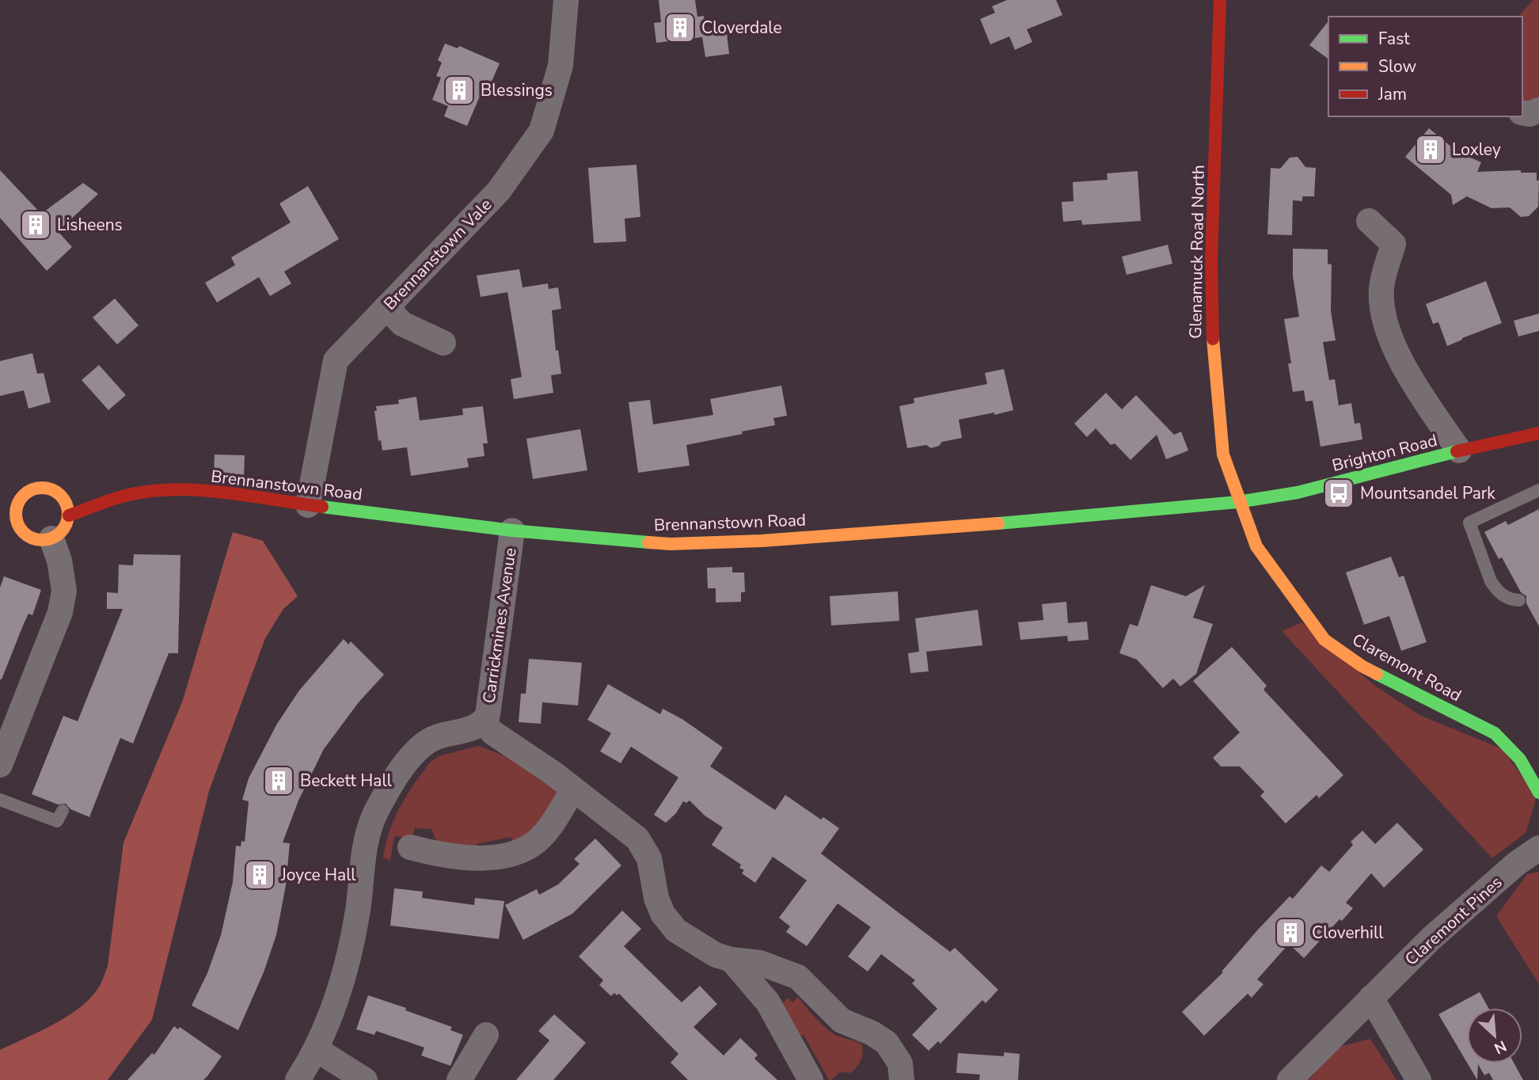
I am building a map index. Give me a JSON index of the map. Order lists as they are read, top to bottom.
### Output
{
  "streets": {
    "street": [
      "Glenamuck Road North",
      "Brennanstown Vale",
      "Brighton Road",
      "Brennanstown Road",
      "Carrickmines Avenue",
      "Claremont Road",
      "Claremont Pines"
    ]
  },
  "crossings": [
    ["Glenamuck Road North", "Brighton Road"],
    ["Glenamuck Road North", "Brennanstown Road"],
    ["Glenamuck Road North", "Claremont Road"],
    ["Brennanstown Vale", "Brennanstown Road"],
    ["Brighton Road", "Brennanstown Road"],
    ["Brighton Road", "Claremont Road"],
    ["Brennanstown Road", "Carrickmines Avenue"],
    ["Brennanstown Road", "Claremont Road"]
  ],
  "places": {
    "building": [
      "Cloverdale",
      "Blessings",
      "Loxley",
      "Lisheens",
      "Beckett Hall",
      "Joyce Hall",
      "Cloverhill"
    ],
    "bus stop": ["Mountsandel Park"]
  },
  "legend": ["Fast", "Slow", "Jam"],
  "north": "bottom right"
}
